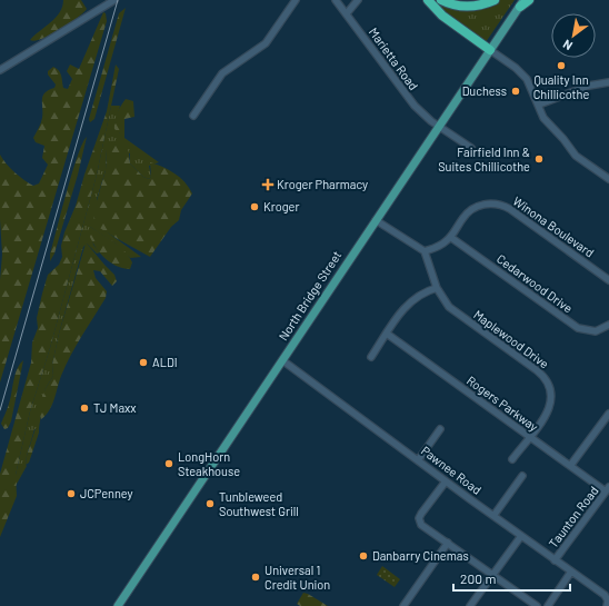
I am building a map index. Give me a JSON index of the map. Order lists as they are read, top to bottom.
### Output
{
  "streets": {
    "main road": ["North Bridge Street"],
    "street": [
      "Marietta Road",
      "Winona Boulevard",
      "Cedarwood Drive",
      "Maplewood Drive",
      "Rogers Parkway",
      "Pawnee Road",
      "Taunton Road"
    ]
  },
  "crossings": [
    ["Marietta Road", "North Bridge Street"],
    ["Winona Boulevard", "Cedarwood Drive"],
    ["North Bridge Street", "Pawnee Road"],
    ["Maplewood Drive", "Rogers Parkway"],
    ["Rogers Parkway", "Taunton Road"],
    ["Pawnee Road", "Taunton Road"]
  ],
  "places": {
    "other": [
      "Quality Inn Chillicothe",
      "Duchess",
      "Fairfield Inn & Suites Chillicothe",
      "Kroger",
      "ALDI",
      "TJ Maxx",
      "LongHorn Steakhouse",
      "JCPenney",
      "Tunbleweed Southwest Grill",
      "Danbarry Cinemas",
      "Universal 1 Credit Union"
    ],
    "health": ["Kroger Pharmacy"]
  },
  "scale_bar": "200 m",
  "north": "bottom left"
}
